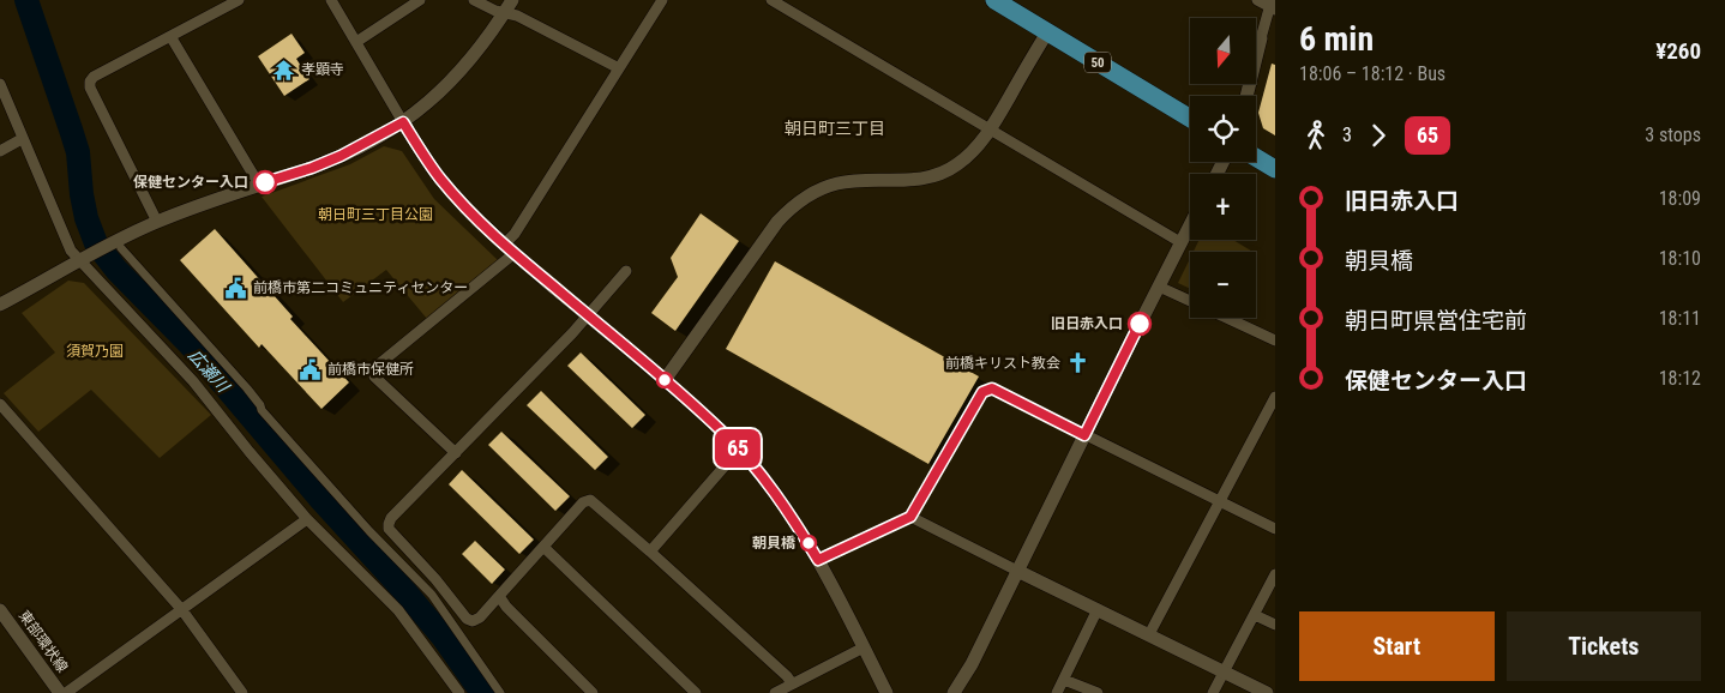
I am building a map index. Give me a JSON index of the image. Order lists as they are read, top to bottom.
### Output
{
  "streets": {
    "highway": ["50"],
    "street": ["東部環状線"]
  },
  "districts": ["朝日町三丁目"],
  "water": ["広瀬川"],
  "parks": ["朝日町三丁目公園", "須賀乃園"],
  "places": {
    "temple": ["孝顕寺"],
    "other": ["保健センター入口", "旧日赤入口", "朝貝橋"],
    "public building": ["前橋市第二コミュニティセンター", "前橋市保健所"],
    "church": ["前橋キリスト教会"]
  },
  "lines": ["bus line 65"],
  "north": "bottom",
  "page": {
    "on_map": "65",
    "heading": ["6 min", "18:06 – 18:12 · Bus", "¥260"],
    "map_buttons": ["+", "−"],
    "legs": ["3", "65", "3 stops"],
    "list": [
      {
        "name": "旧日赤入口",
        "value": "18:09"
      },
      {
        "name": "朝貝橋",
        "value": "18:10"
      },
      {
        "name": "朝日町県営住宅前",
        "value": "18:11"
      },
      {
        "name": "保健センター入口",
        "value": "18:12"
      }
    ],
    "buttons": ["Start", "Tickets"]
  }
}
